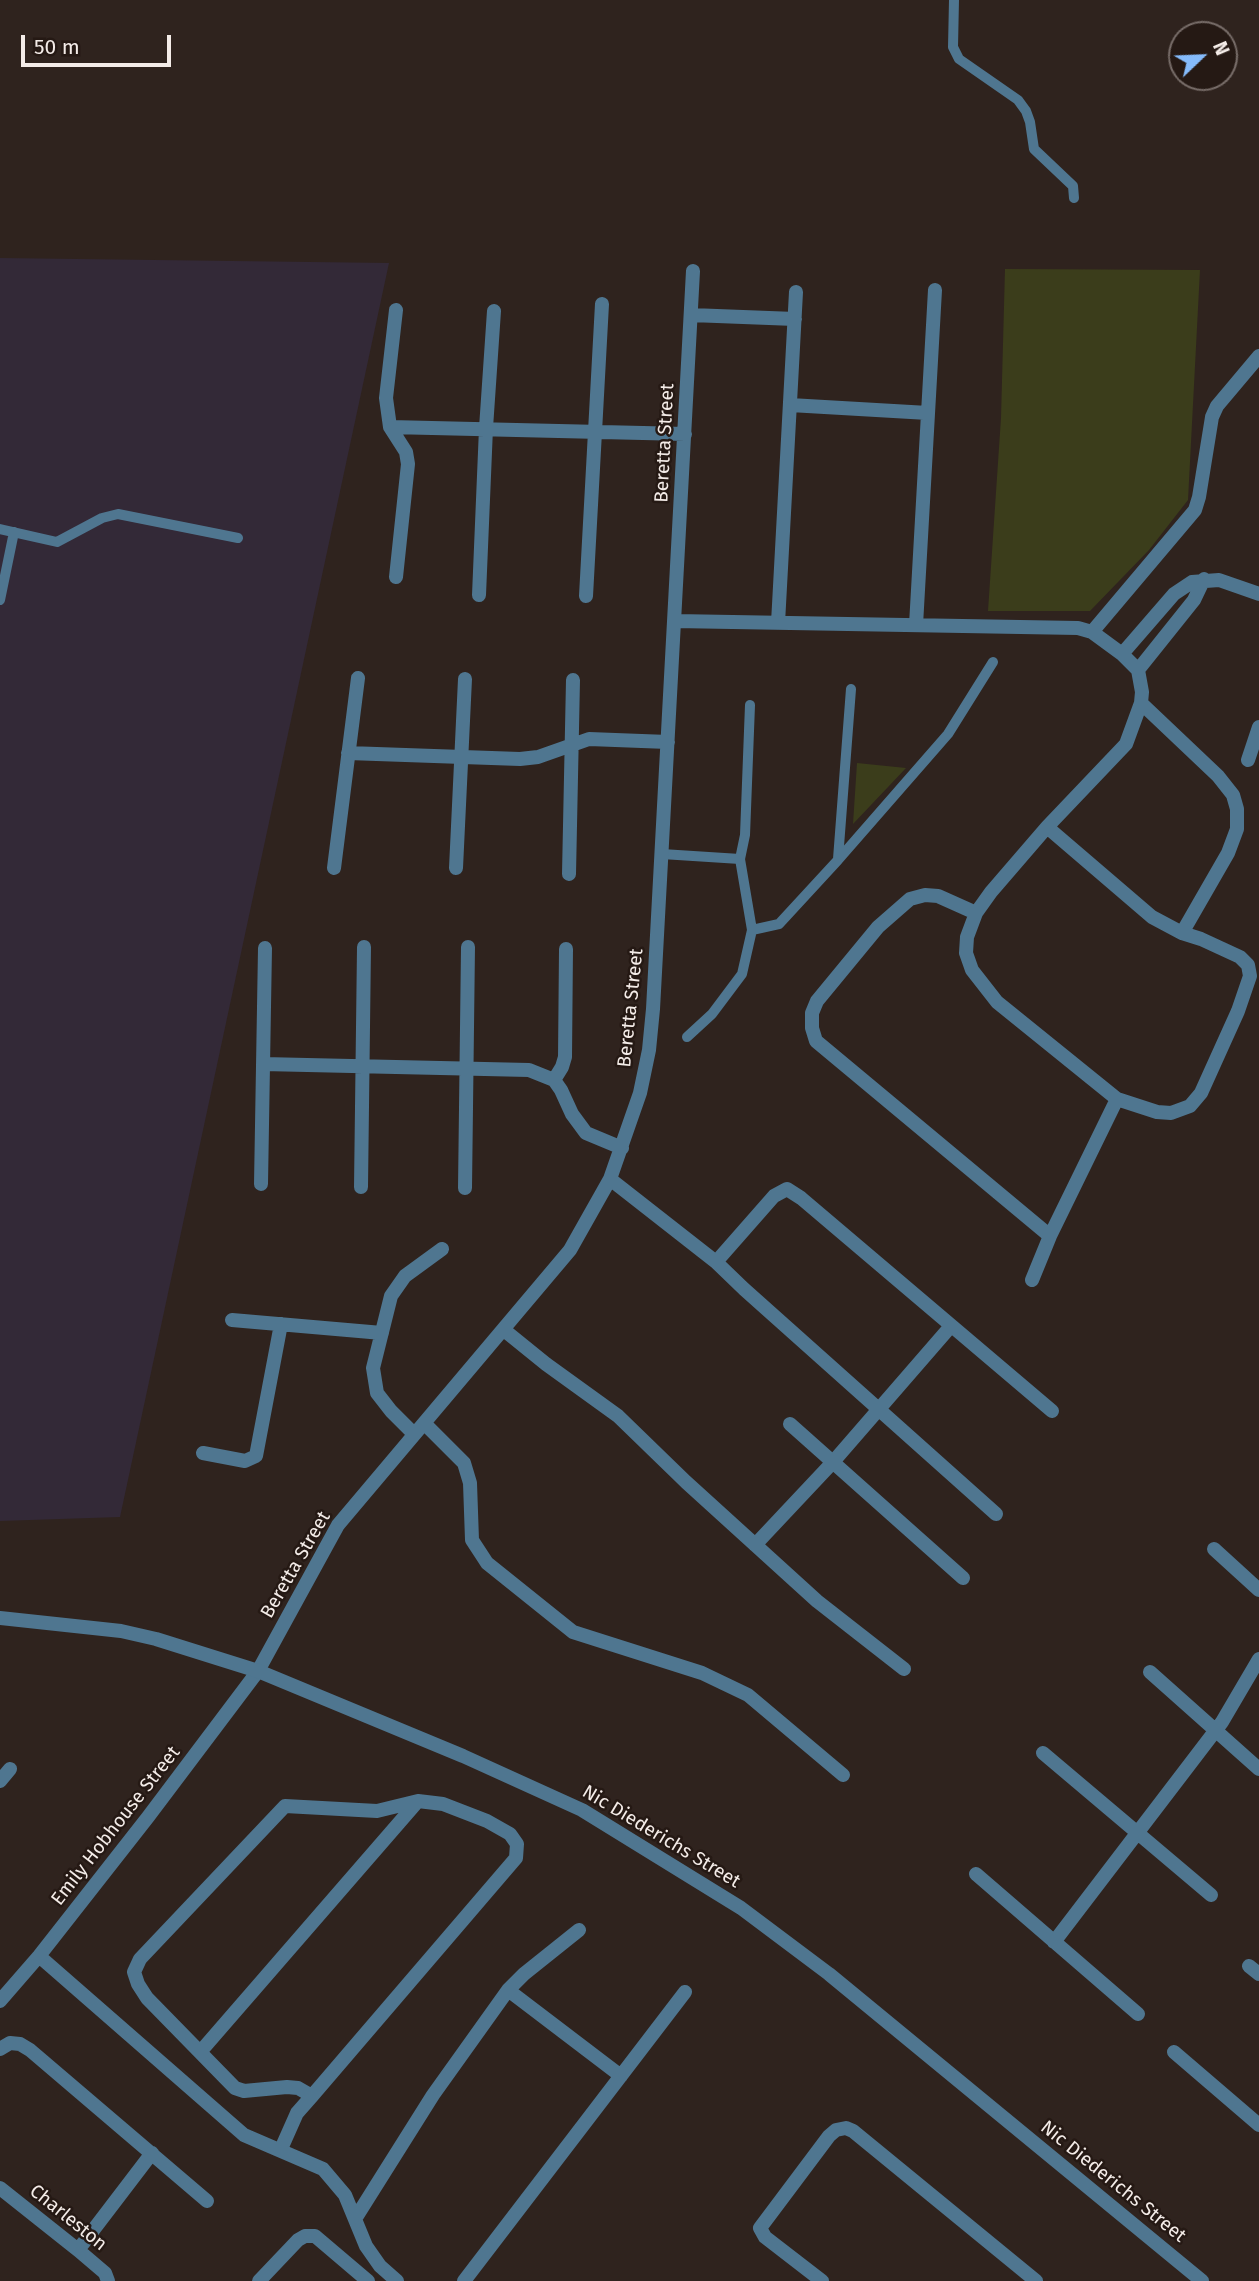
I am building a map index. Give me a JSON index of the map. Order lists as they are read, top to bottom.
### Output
{
  "streets": {
    "street": [
      "Beretta Street",
      "Emily Hobhouse Street",
      "Nic Diederichs Street",
      "Charleston"
    ]
  },
  "crossings": [
    ["Beretta Street", "Emily Hobhouse Street"],
    ["Beretta Street", "Nic Diederichs Street"],
    ["Emily Hobhouse Street", "Nic Diederichs Street"]
  ],
  "scale_bar": "50 m",
  "north": "top right"
}
